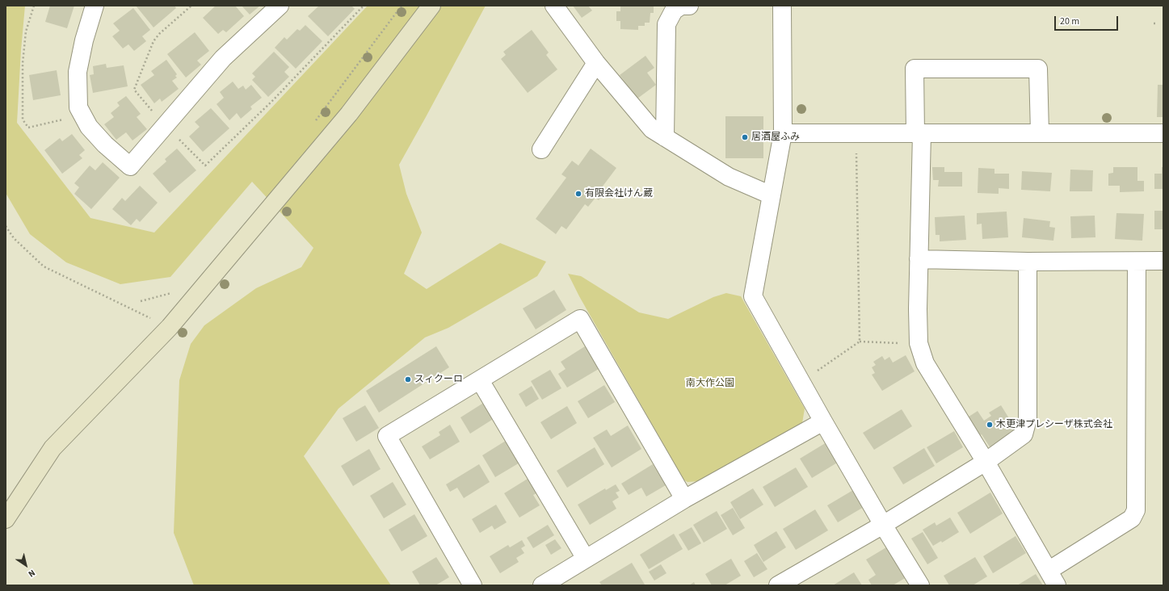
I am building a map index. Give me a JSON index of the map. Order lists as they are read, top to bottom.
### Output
{
  "parks": ["南大作公園"],
  "places": [
    "居酒屋ふみ",
    "有限会社けん蔵",
    "スィクーロ",
    "木更津プレシーザ株式会社"
  ],
  "scale_bar": "20 m",
  "north": "bottom right"
}
